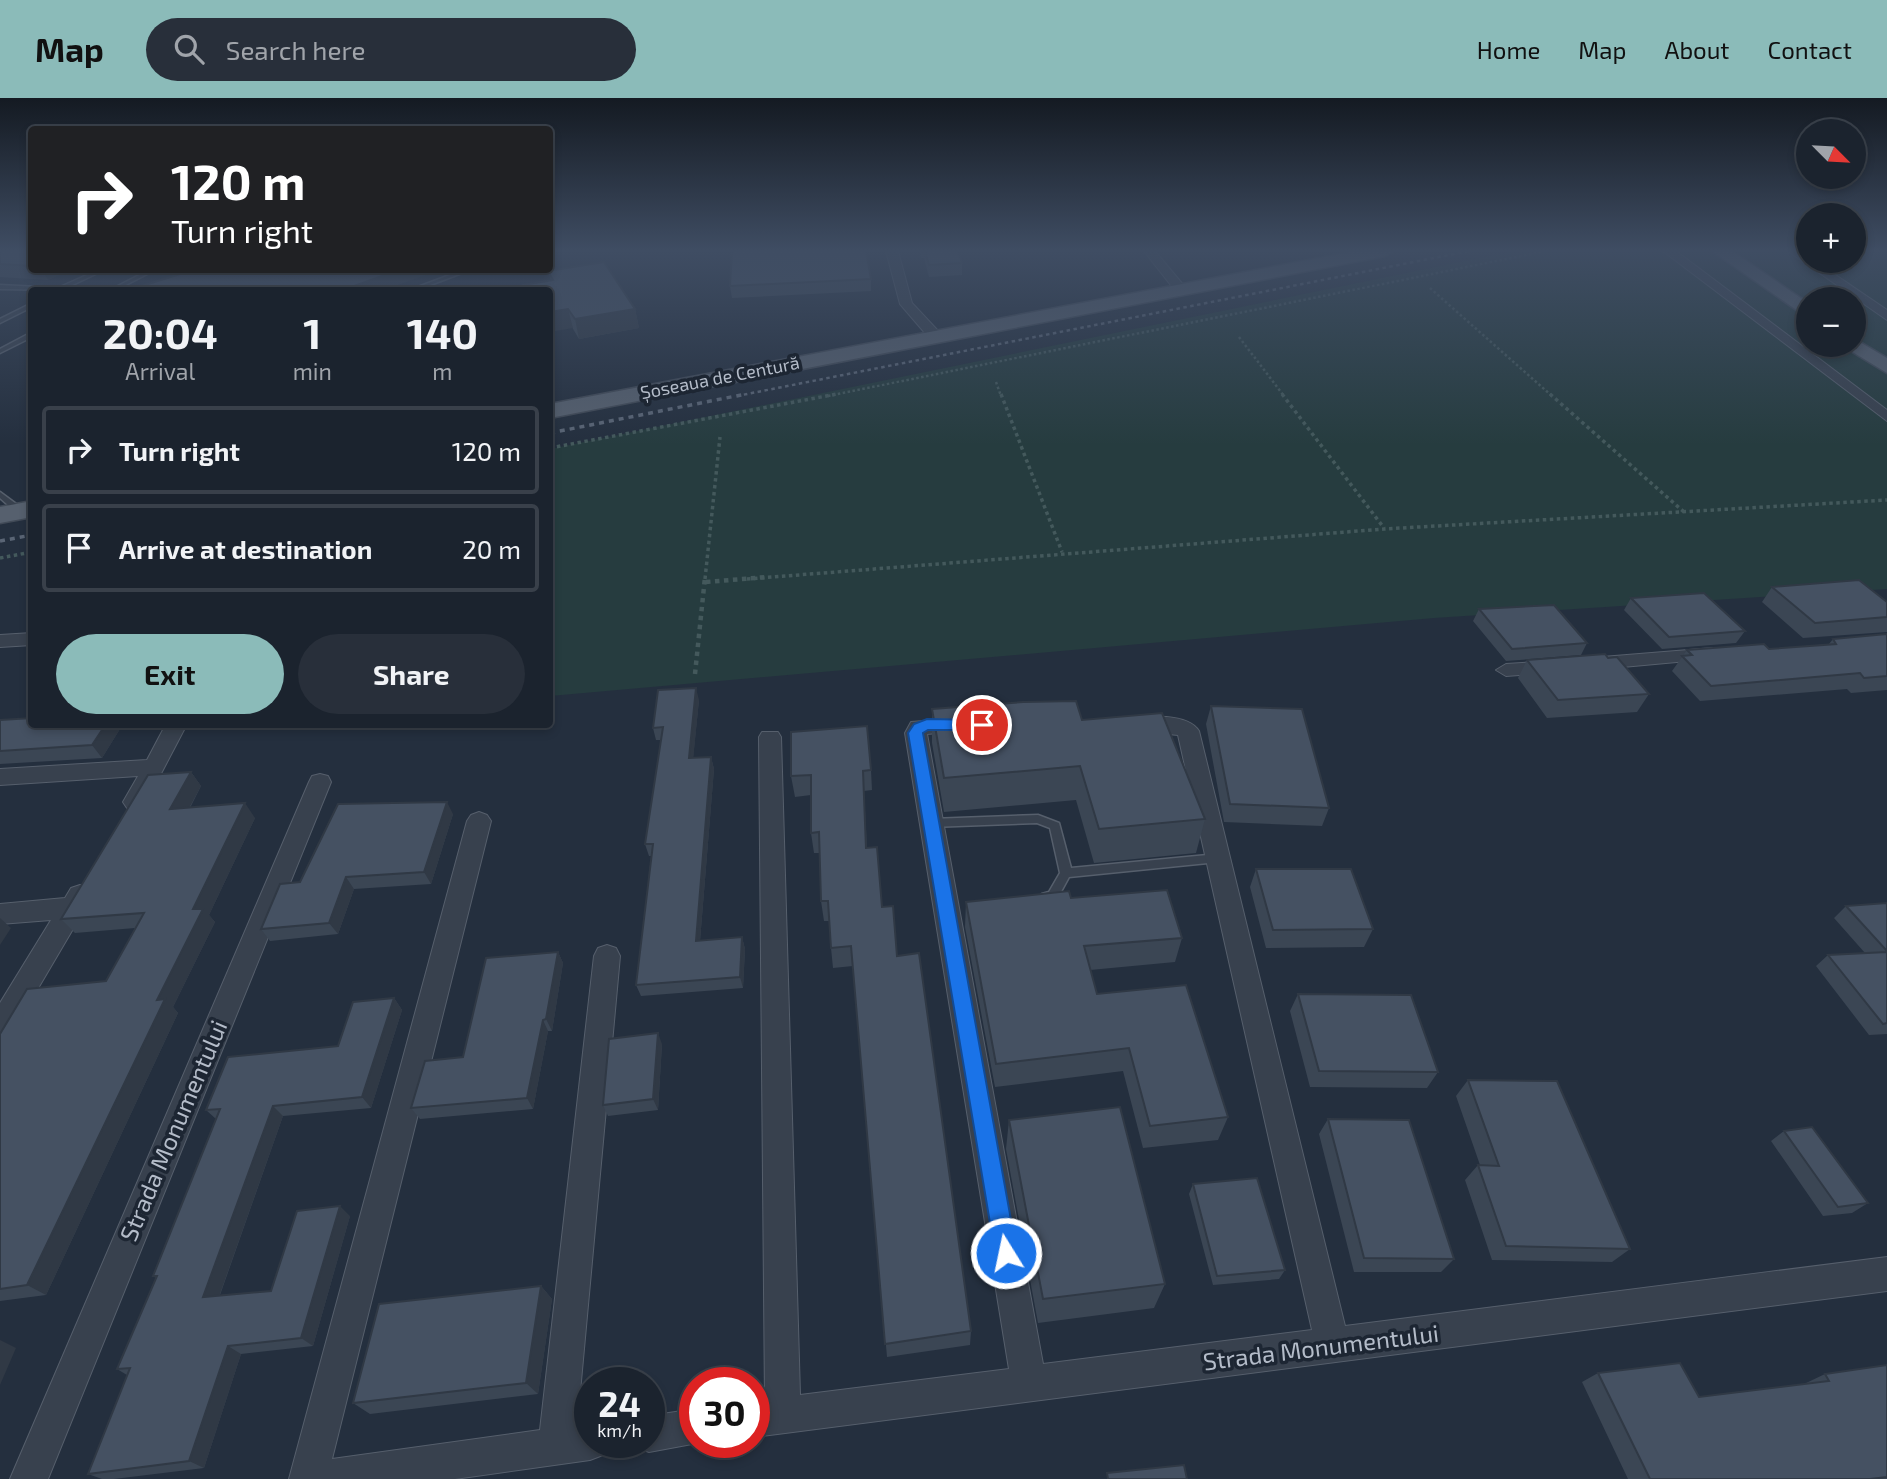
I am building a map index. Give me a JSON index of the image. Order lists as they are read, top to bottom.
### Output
{
  "streets": {
    "main road": ["Șoseaua de Centură"],
    "street": ["Strada Monumentului"]
  },
  "north": "bottom right",
  "page": {
    "header": "Map",
    "search": "Search here",
    "nav": [
      "Home",
      "Map",
      "About",
      "Contact"
    ],
    "map_buttons": ["+", "−"],
    "turn": ["120 m", "Turn right"],
    "eta": [
      "20:04",
      "Arrival",
      "1",
      "min",
      "140",
      "m"
    ],
    "list": [
      {
        "name": "Turn right",
        "value": "120 m"
      },
      {
        "name": "Arrive at destination",
        "value": "20 m"
      }
    ],
    "buttons": ["Exit", "Share"],
    "speed": "24 km/h",
    "limit": "30"
  }
}
